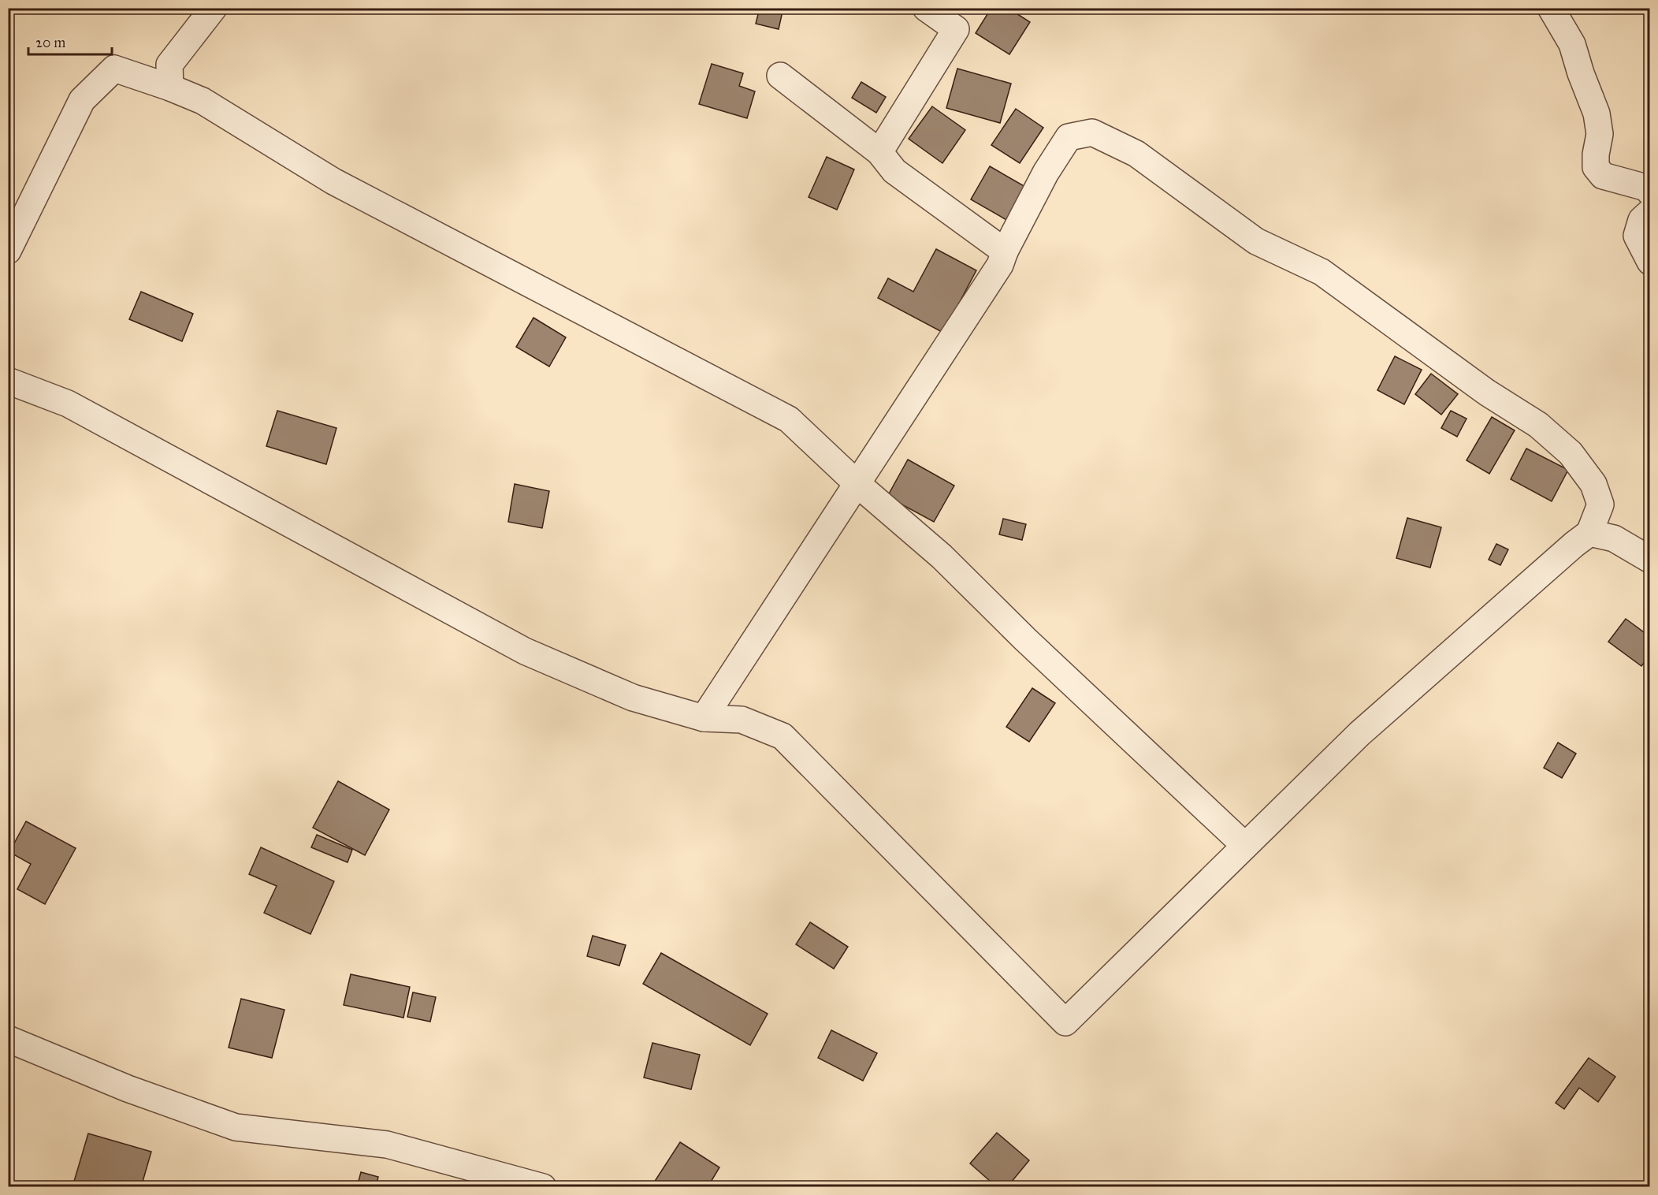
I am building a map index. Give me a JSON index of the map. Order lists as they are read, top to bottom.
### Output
{
  "scale_bar": "20 m"
}
